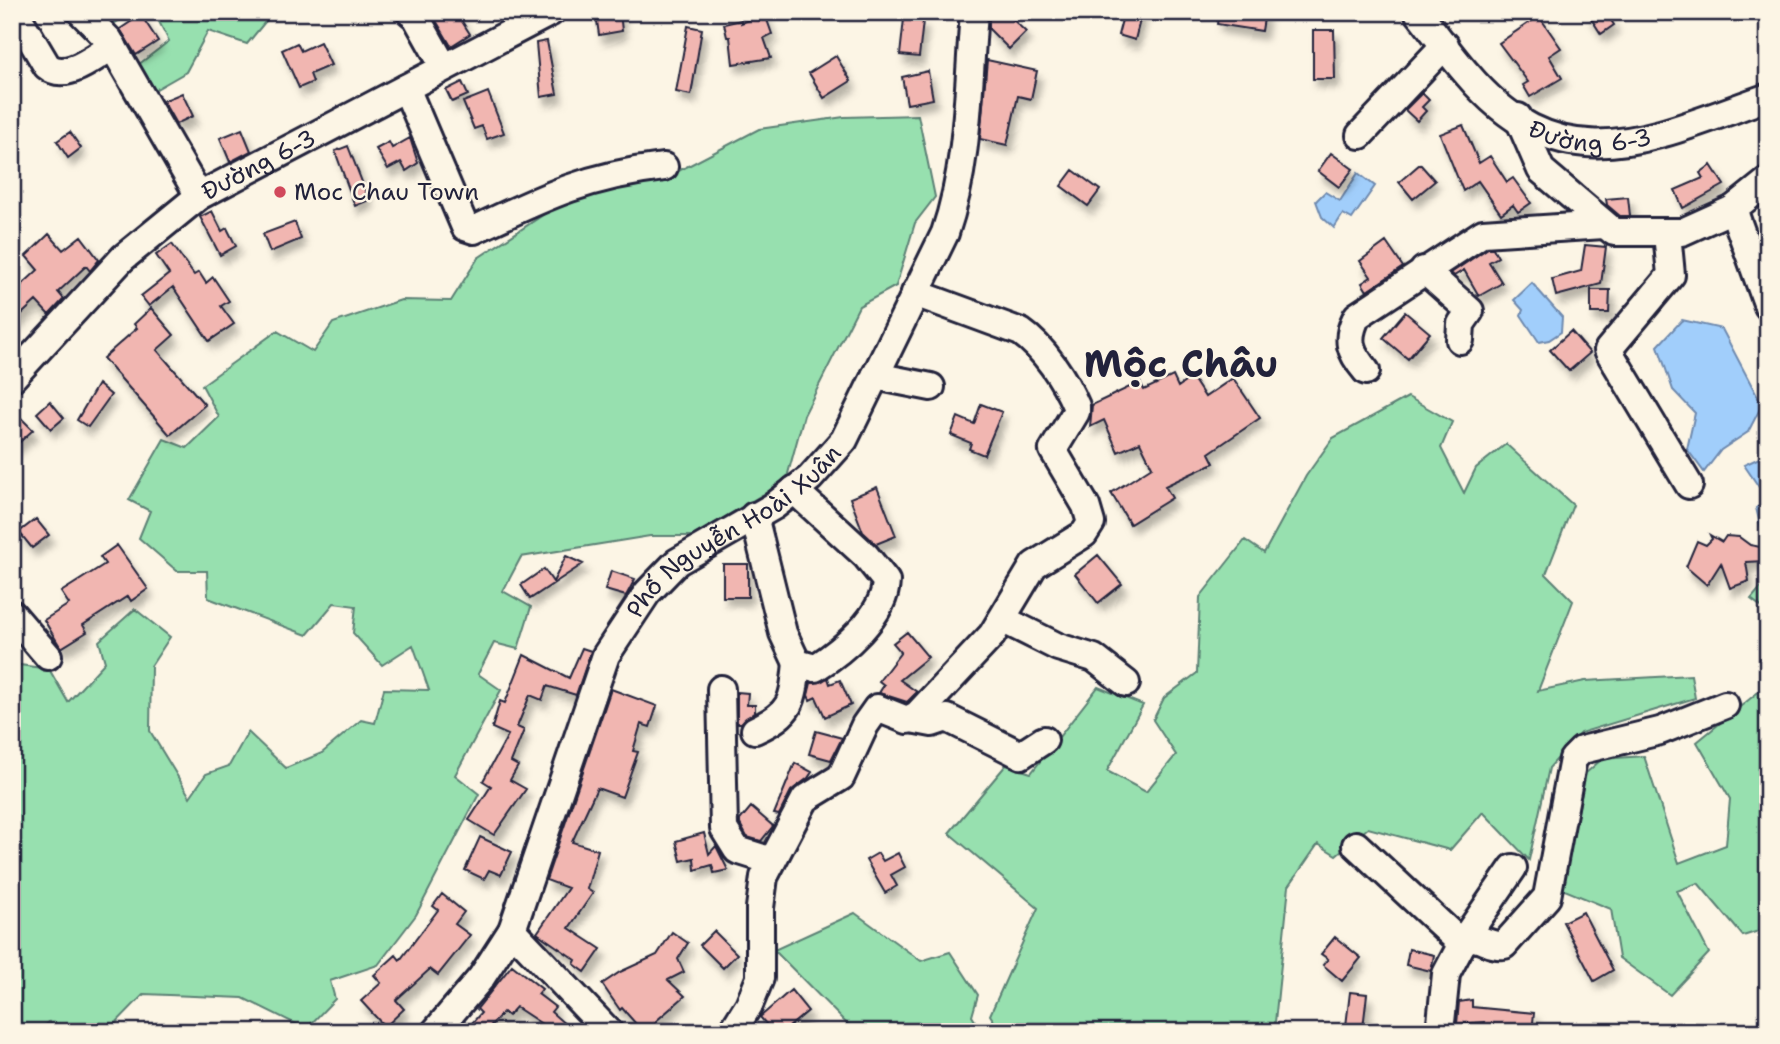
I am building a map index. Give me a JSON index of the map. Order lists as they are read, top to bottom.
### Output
{
  "streets": {
    "street": ["Đường 6-3", "Phố Nguyễn Hoài Xuân"]
  },
  "districts": ["Mộc Châu"],
  "places": ["Moc Chau Town"]
}
